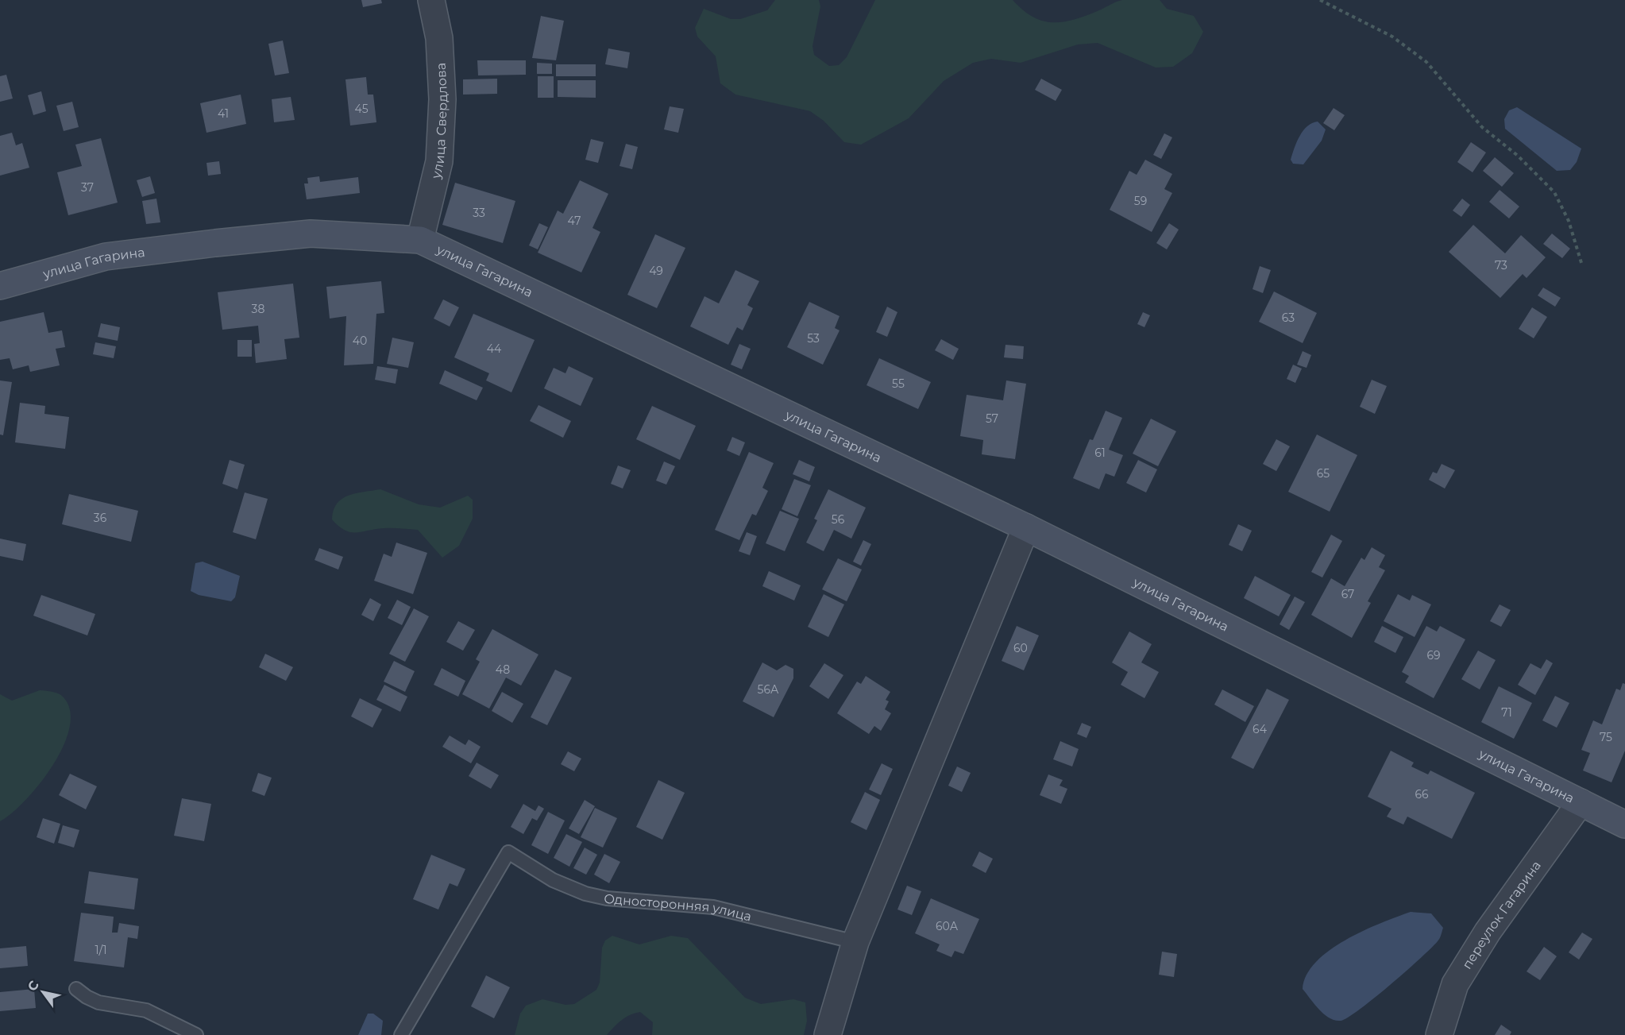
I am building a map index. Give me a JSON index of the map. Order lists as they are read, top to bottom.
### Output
{
  "streets": {
    "main road": ["улица Гагарина"],
    "street": ["улица Свердлова", "переулок Гагарина"],
    "lane": ["Односторонняя улица"]
  },
  "crossings": [
    ["улица Свердлова", "улица Гагарина"],
    ["улица Гагарина", "переулок Гагарина"]
  ],
  "house_numbers": [
    "45",
    "41",
    "37",
    "59",
    "33",
    "47",
    "73",
    "49",
    "38",
    "63",
    "53",
    "40",
    "44",
    "55",
    "57",
    "61",
    "65",
    "36",
    "56",
    "67",
    "60",
    "69",
    "48",
    "56А",
    "71",
    "64",
    "75",
    "66",
    "60А",
    "1/1"
  ],
  "north": "top left"
}
